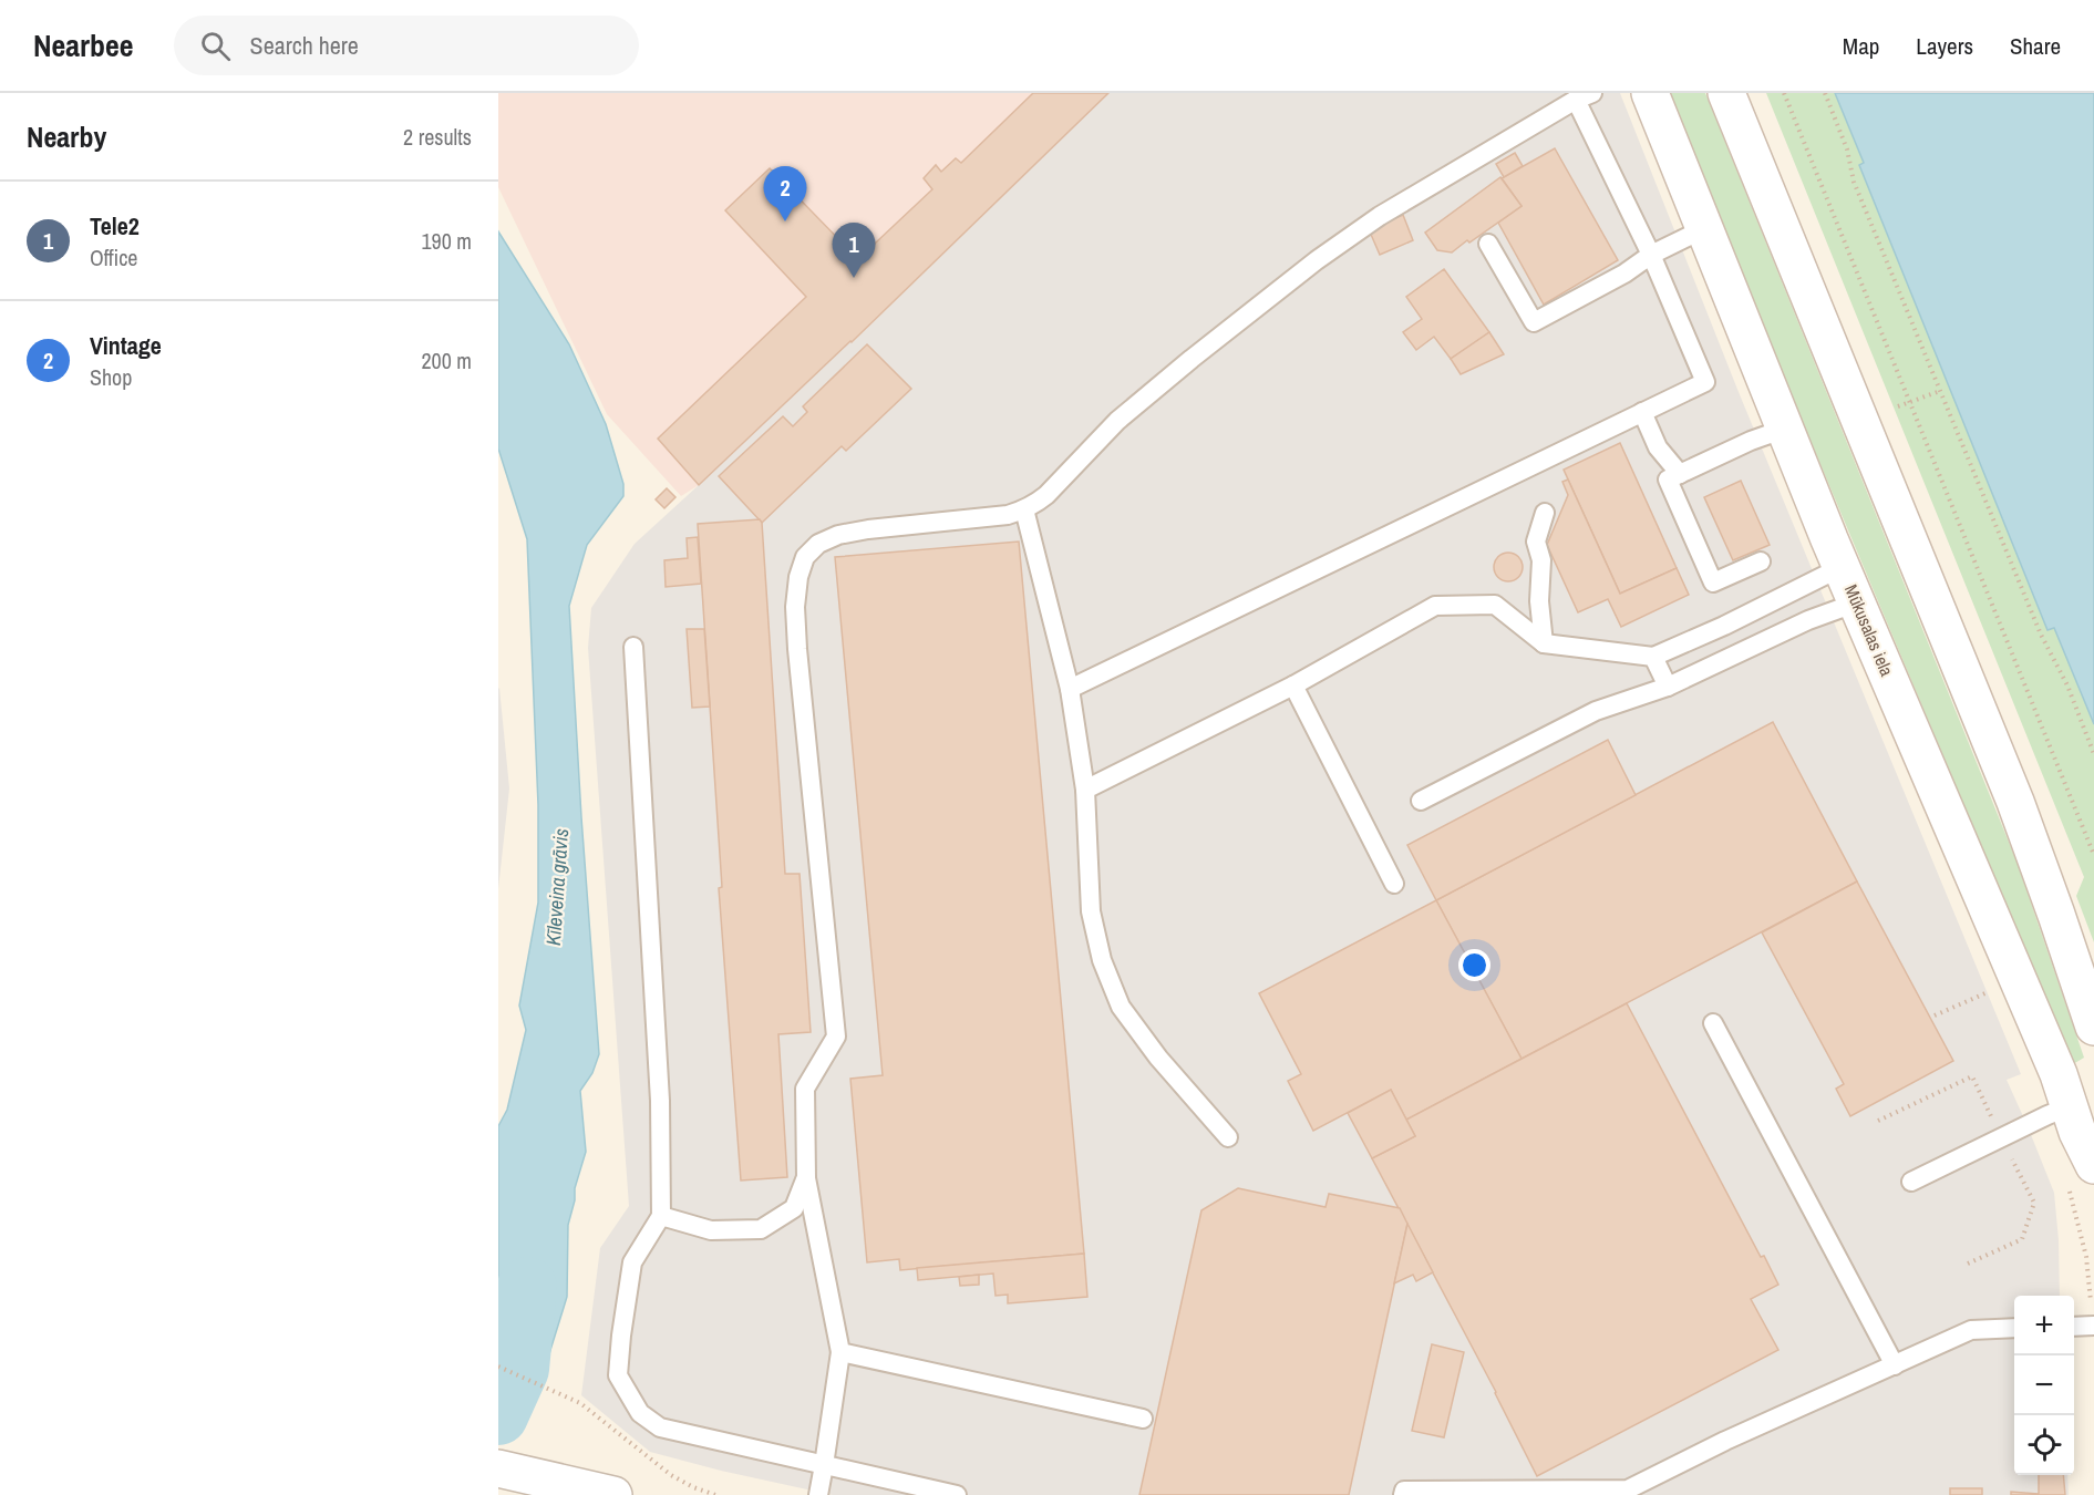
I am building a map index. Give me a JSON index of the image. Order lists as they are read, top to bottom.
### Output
{
  "streets": {
    "main road": ["Mūkusalas iela"]
  },
  "water": ["Kīleveina grāvis"],
  "page": {
    "header": "Nearbee",
    "search": "Search here",
    "nav": ["Map", "Layers", "Share"],
    "heading": ["Nearby", "2 results"],
    "pins": ["2", "1"],
    "list": [
      {
        "mark": "1",
        "name": "Tele2",
        "note": "Office",
        "value": "190 m"
      },
      {
        "mark": "2",
        "name": "Vintage",
        "note": "Shop",
        "value": "200 m"
      }
    ],
    "map_buttons": ["+", "−"]
  }
}
